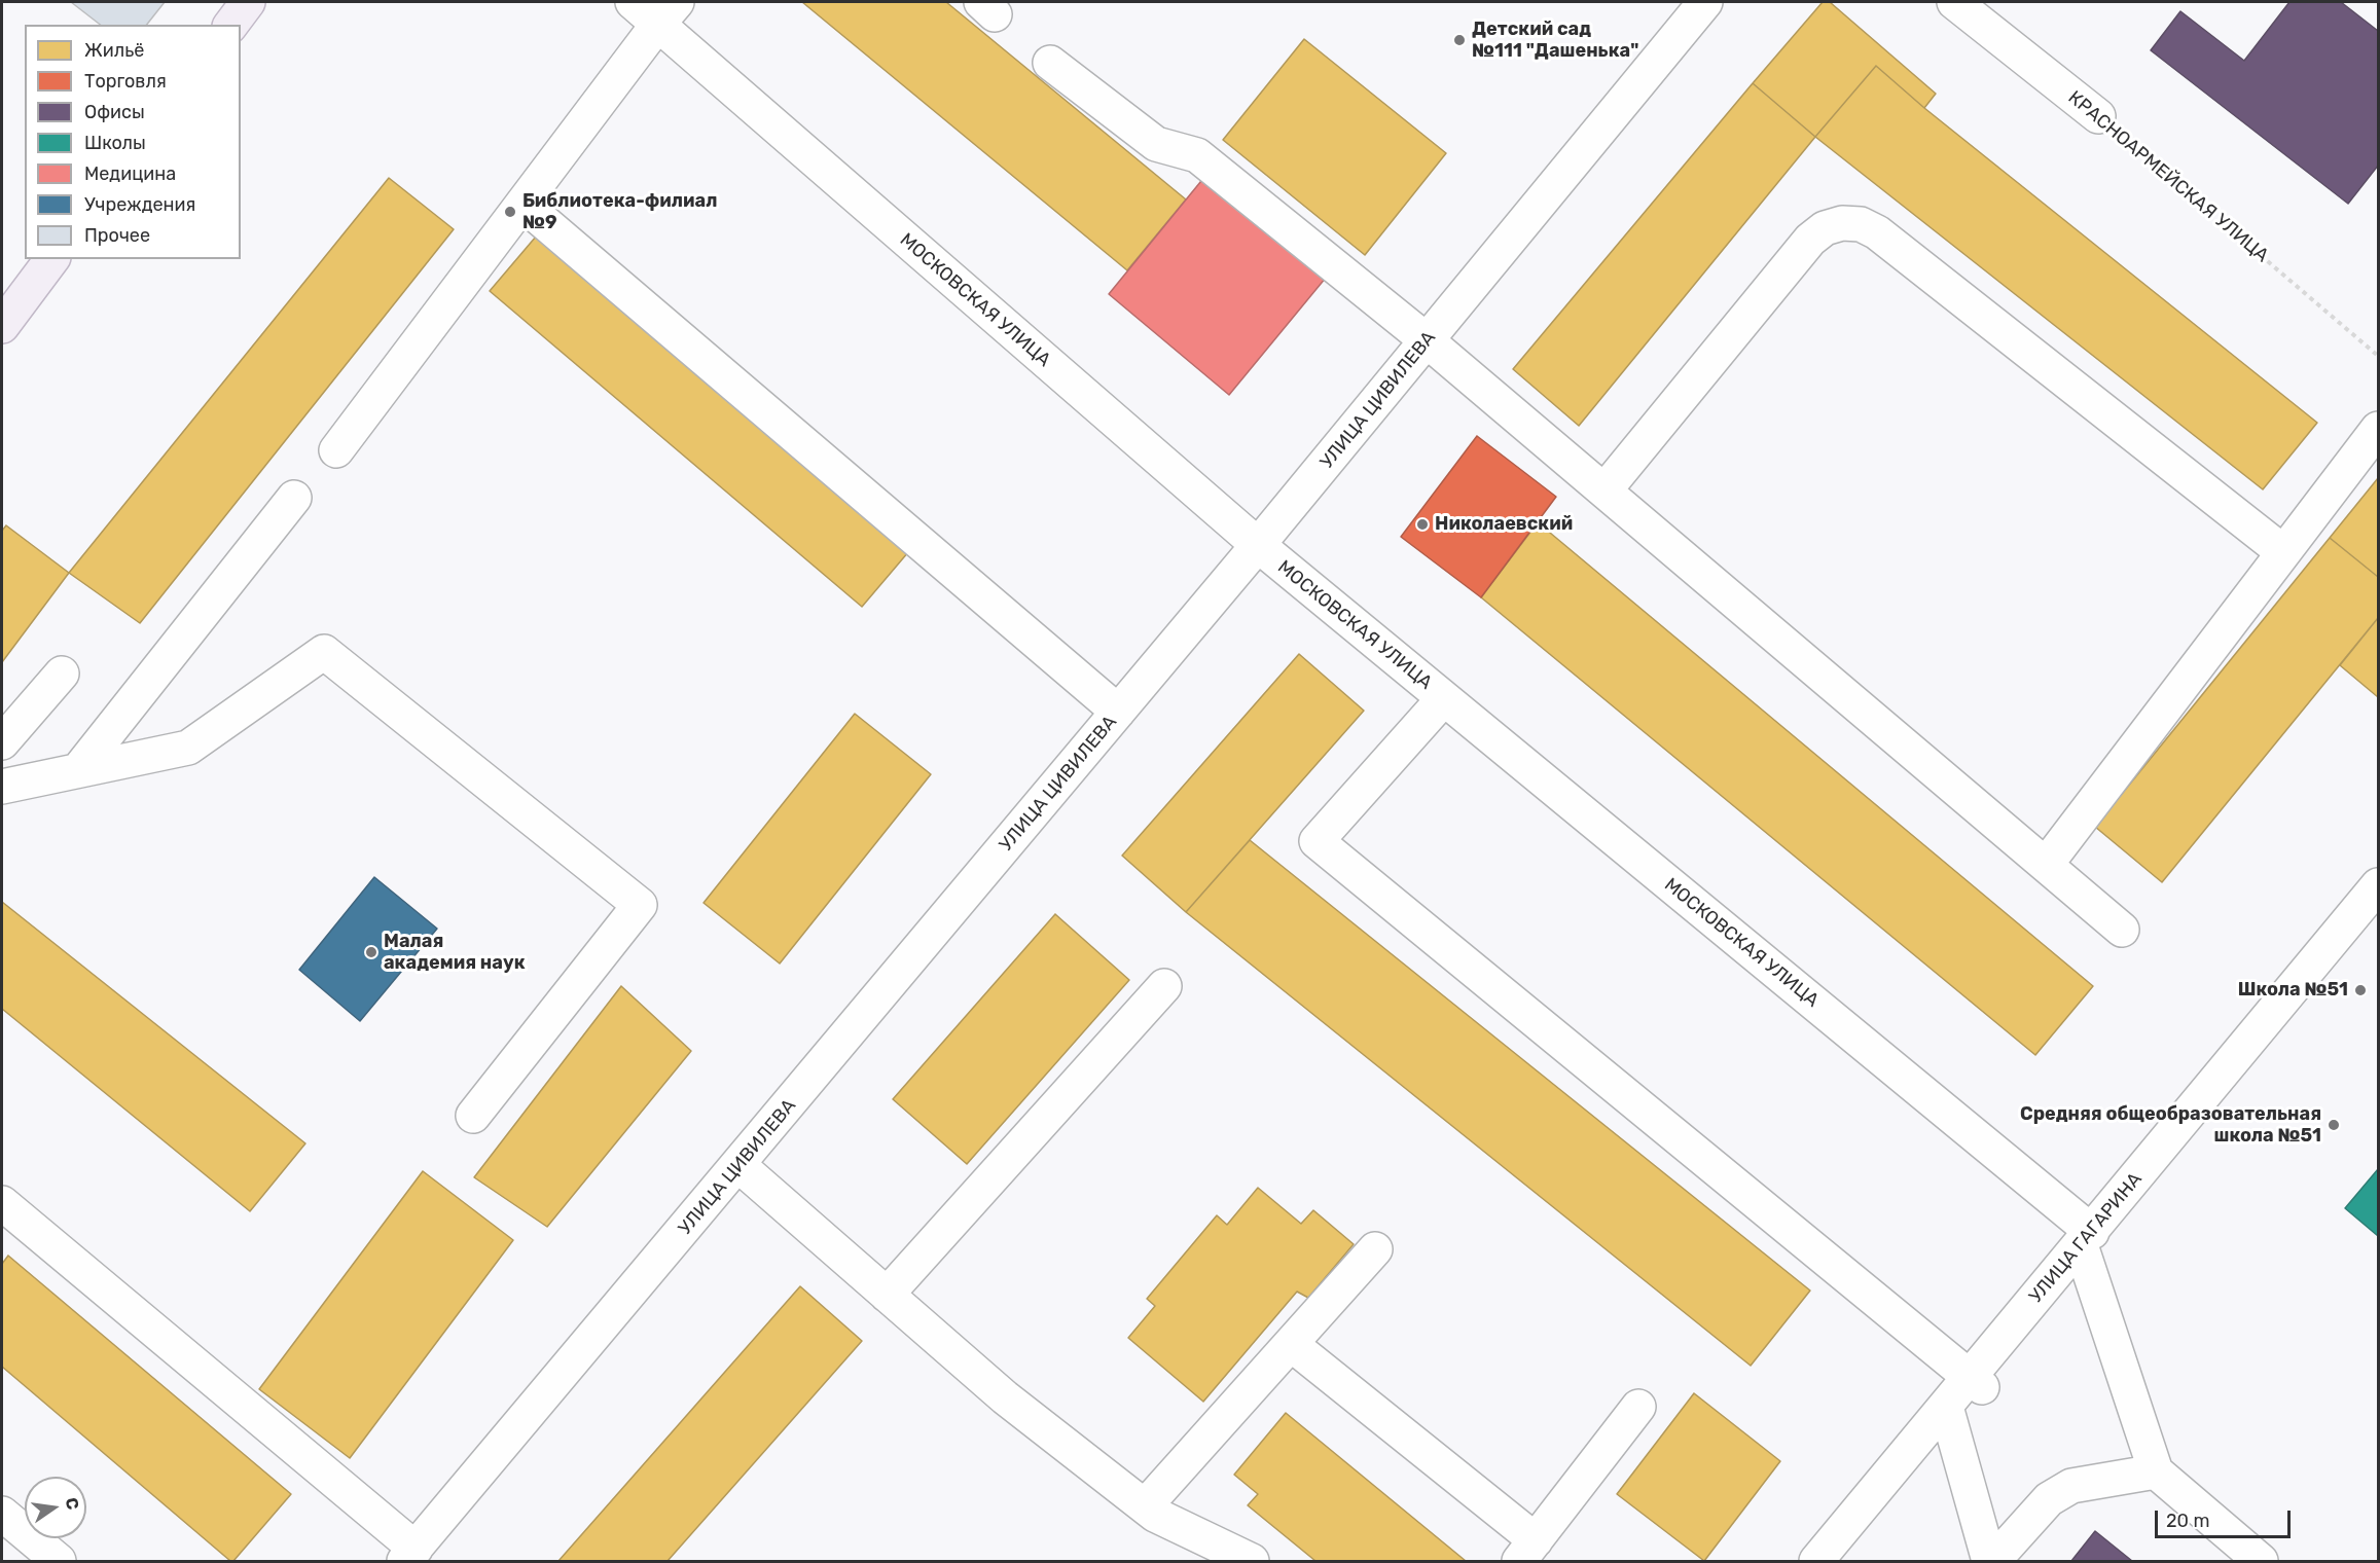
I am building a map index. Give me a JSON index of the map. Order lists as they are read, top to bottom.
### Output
{
  "streets": {
    "street": [
      "КРАСНОАРМЕЙСКАЯ УЛИЦА",
      "МОСКОВСКАЯ УЛИЦА",
      "УЛИЦА ЦИВИЛЕВА",
      "УЛИЦА ГАГАРИНА"
    ]
  },
  "crossings": [
    ["МОСКОВСКАЯ УЛИЦА", "УЛИЦА ЦИВИЛЕВА"],
    ["МОСКОВСКАЯ УЛИЦА", "УЛИЦА ГАГАРИНА"]
  ],
  "places": [
    "Детский сад №111 \"Дашенька\"",
    "Библиотека-филиал №9",
    "Николаевский",
    "Малая академия наук",
    "Школа №51",
    "Средняя общеобразовательная школа №51"
  ],
  "legend": [
    "Жильё",
    "Торговля",
    "Офисы",
    "Школы",
    "Медицина",
    "Учреждения",
    "Прочее"
  ],
  "scale_bar": "20 m",
  "north": "right"
}
